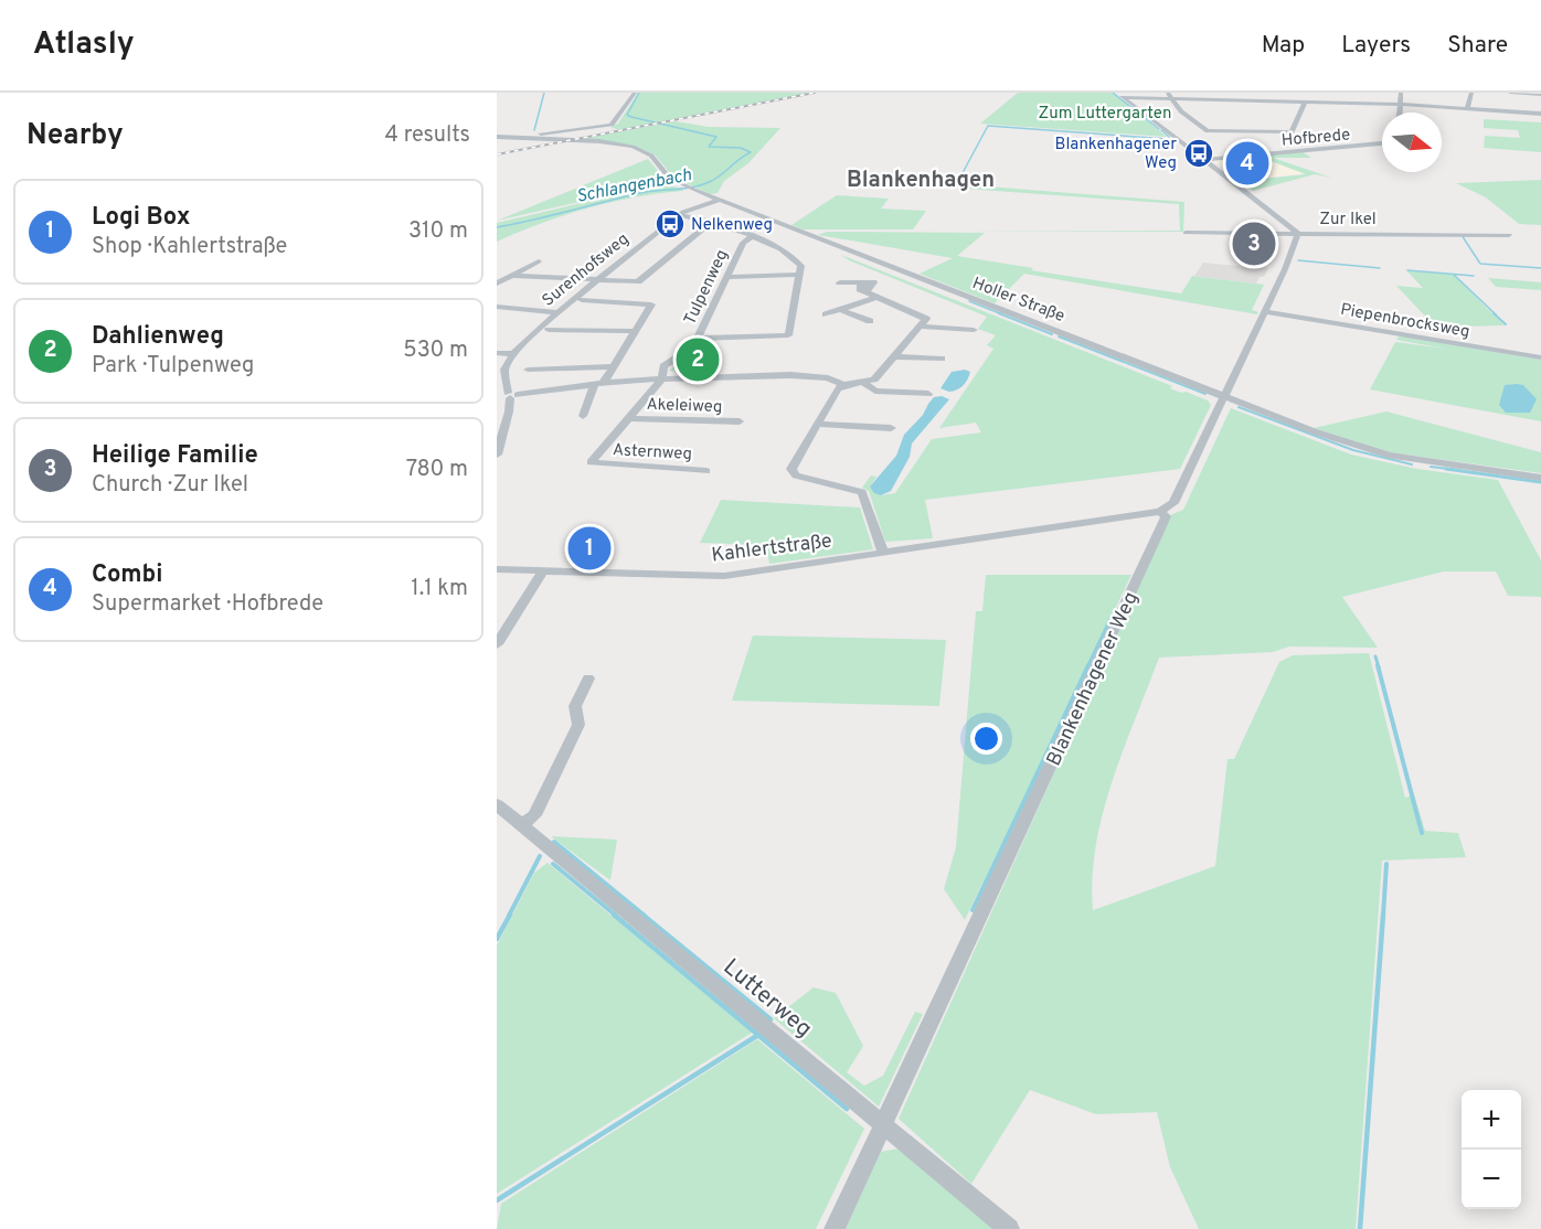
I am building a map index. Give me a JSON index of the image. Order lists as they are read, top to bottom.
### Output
{
  "streets": {
    "street": [
      "Hofbrede",
      "Zur Ikel",
      "Surenhofsweg",
      "Tulpenweg",
      "Holler Straße",
      "Piepenbrocksweg",
      "Akeleiweg",
      "Asternweg",
      "Kahlertstraße",
      "Blankenhagener Weg",
      "Lutterweg"
    ]
  },
  "crossings": [
    ["Zur Ikel", "Blankenhagener Weg"],
    ["Surenhofsweg", "Holler Straße"],
    ["Tulpenweg", "Asternweg"],
    ["Holler Straße", "Blankenhagener Weg"],
    ["Piepenbrocksweg", "Blankenhagener Weg"],
    ["Akeleiweg", "Asternweg"],
    ["Kahlertstraße", "Blankenhagener Weg"],
    ["Blankenhagener Weg", "Lutterweg"]
  ],
  "districts": ["Blankenhagen"],
  "water": ["Schlangenbach"],
  "parks": ["Zum Luttergarten"],
  "places": {
    "bus stop": ["Blankenhagener Weg", "Nelkenweg"]
  },
  "north": "right",
  "page": {
    "header": "Atlasly",
    "nav": ["Map", "Layers", "Share"],
    "heading": ["Nearby", "4 results"],
    "pins": [
      "4",
      "3",
      "2",
      "1"
    ],
    "list": [
      {
        "mark": "1",
        "name": "Logi Box",
        "note": "Shop · Kahlertstraße",
        "value": "310 m"
      },
      {
        "mark": "2",
        "name": "Dahlienweg",
        "note": "Park · Tulpenweg",
        "value": "530 m"
      },
      {
        "mark": "3",
        "name": "Heilige Familie",
        "note": "Church · Zur Ikel",
        "value": "780 m"
      },
      {
        "mark": "4",
        "name": "Combi",
        "note": "Supermarket · Hofbrede",
        "value": "1.1 km"
      }
    ],
    "map_buttons": ["+", "−"]
  }
}
